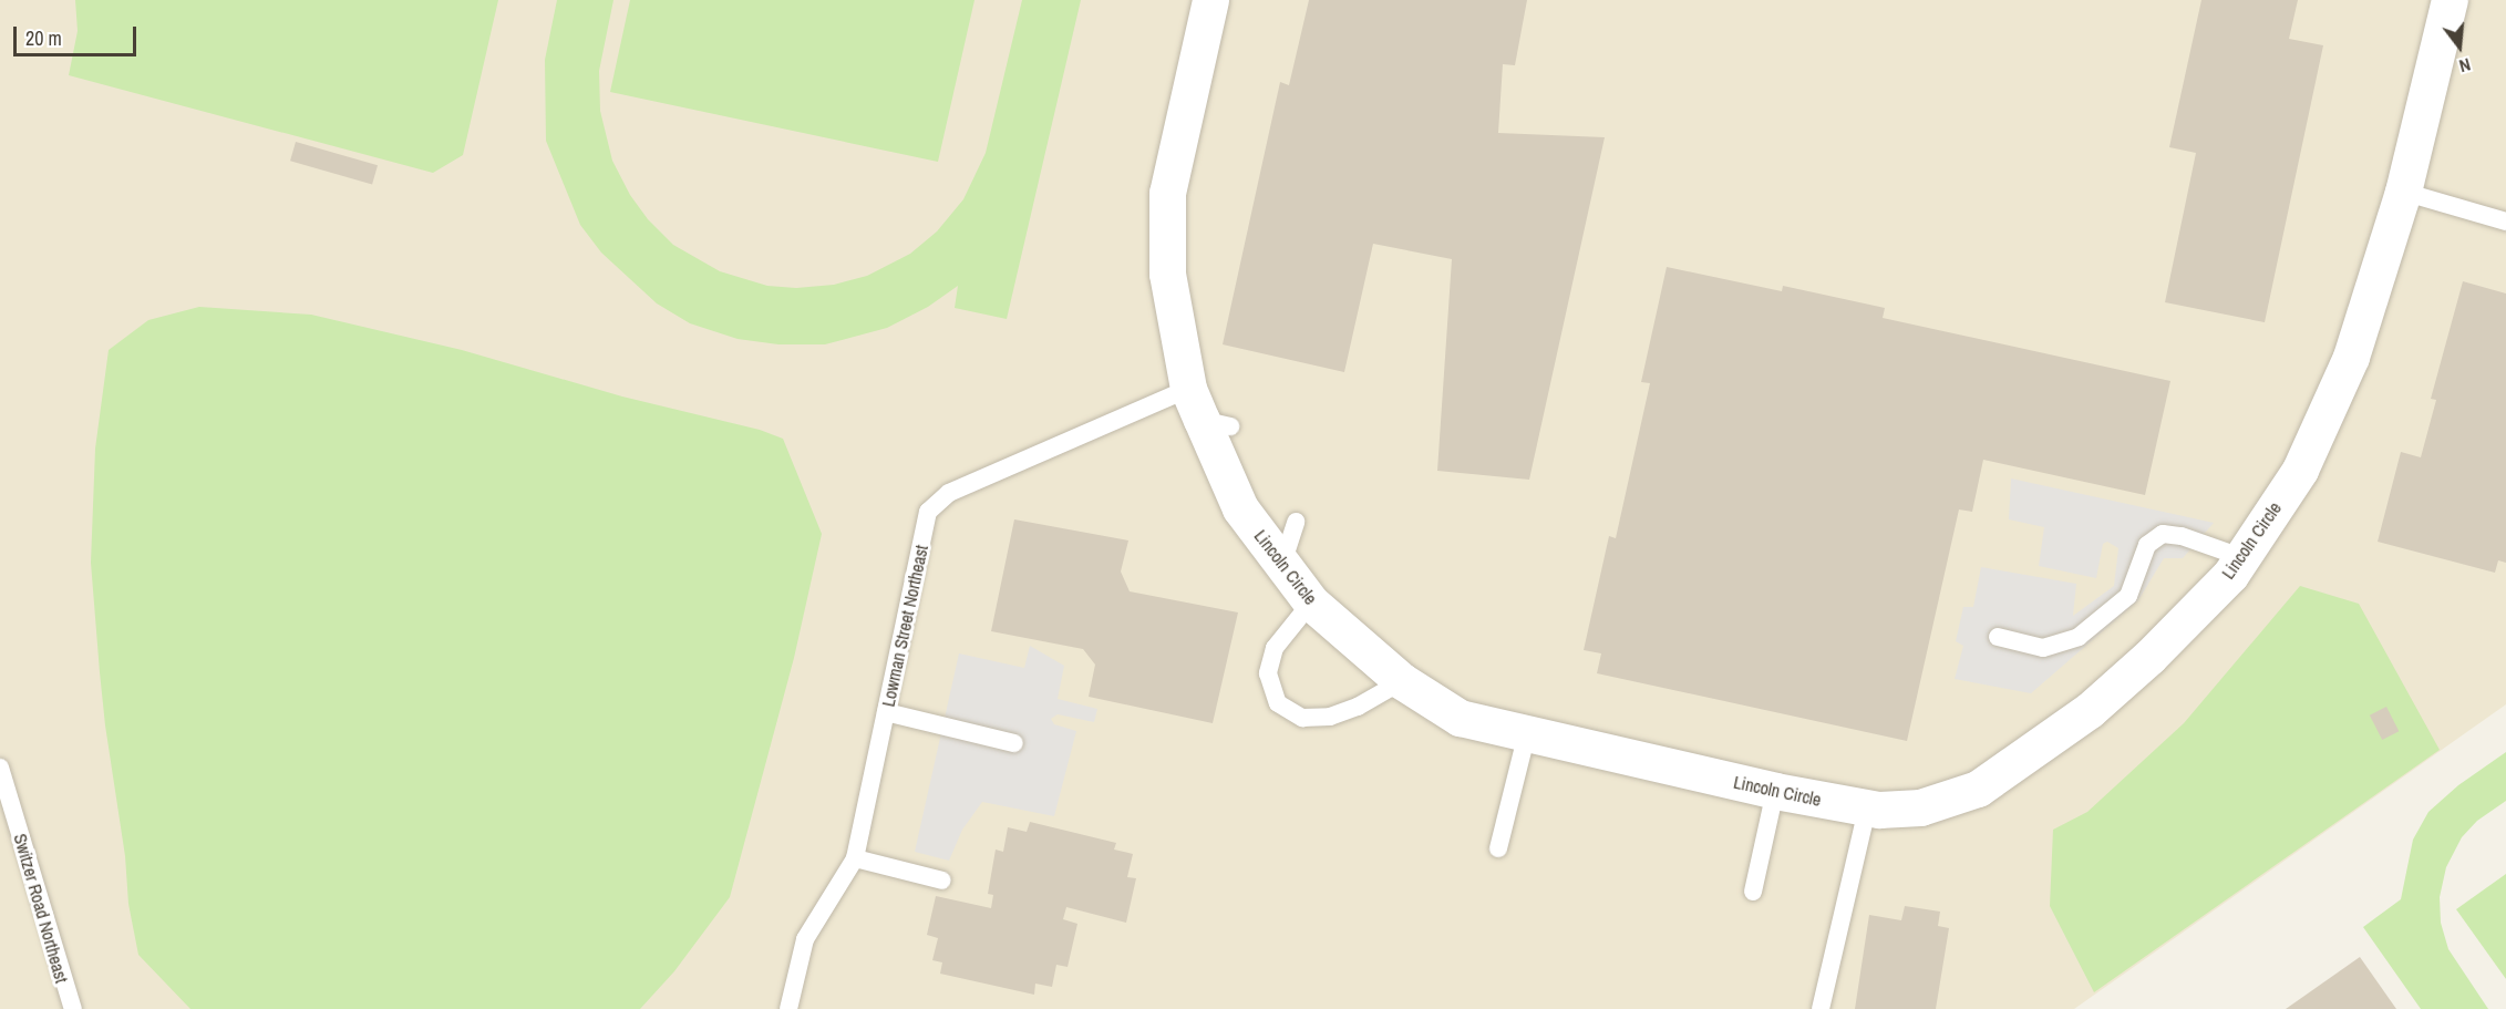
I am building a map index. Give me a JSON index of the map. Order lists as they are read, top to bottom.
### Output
{
  "streets": {
    "street": ["Lincoln Circle"],
    "lane": ["Lowman Street Northeast", "Switzer Road Northeast"]
  },
  "crossings": [
    ["Lincoln Circle", "Lowman Street Northeast"]
  ],
  "scale_bar": "20 m",
  "north": "bottom"
}
